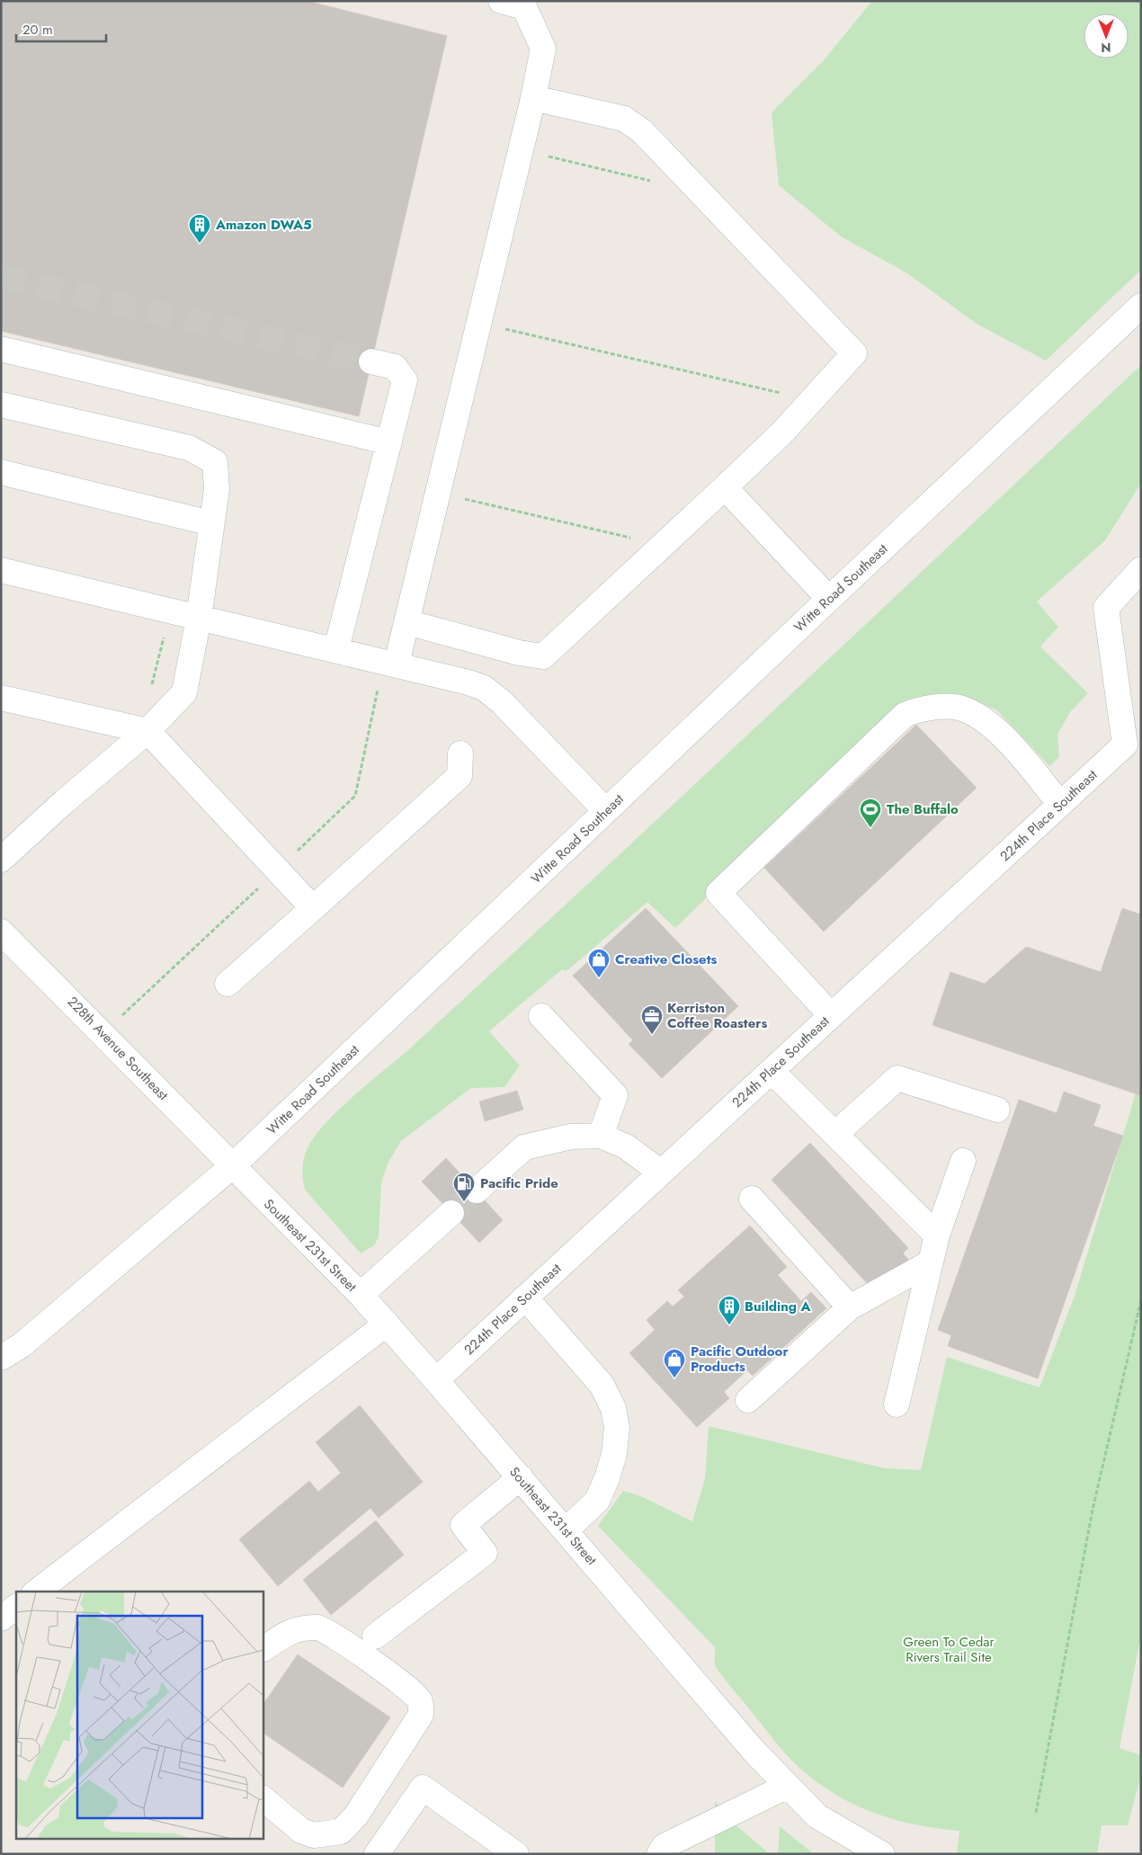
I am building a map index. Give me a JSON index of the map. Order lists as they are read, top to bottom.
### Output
{
  "streets": {
    "street": [
      "Witte Road Southeast",
      "224th Place Southeast",
      "228th Avenue Southeast",
      "Southeast 231st Street"
    ]
  },
  "crossings": [
    ["Witte Road Southeast", "228th Avenue Southeast"],
    ["Witte Road Southeast", "Southeast 231st Street"],
    ["224th Place Southeast", "Southeast 231st Street"],
    ["228th Avenue Southeast", "Southeast 231st Street"]
  ],
  "parks": ["Green To Cedar Rivers Trail Site"],
  "places": {
    "building": ["Amazon DWA5", "Building A"],
    "sports": ["The Buffalo"],
    "shop": ["Creative Closets", "Pacific Outdoor Products"],
    "office": ["Kerriston Coffee Roasters"],
    "fuel station": ["Pacific Pride"]
  },
  "scale_bar": "20 m",
  "north": "bottom"
}
